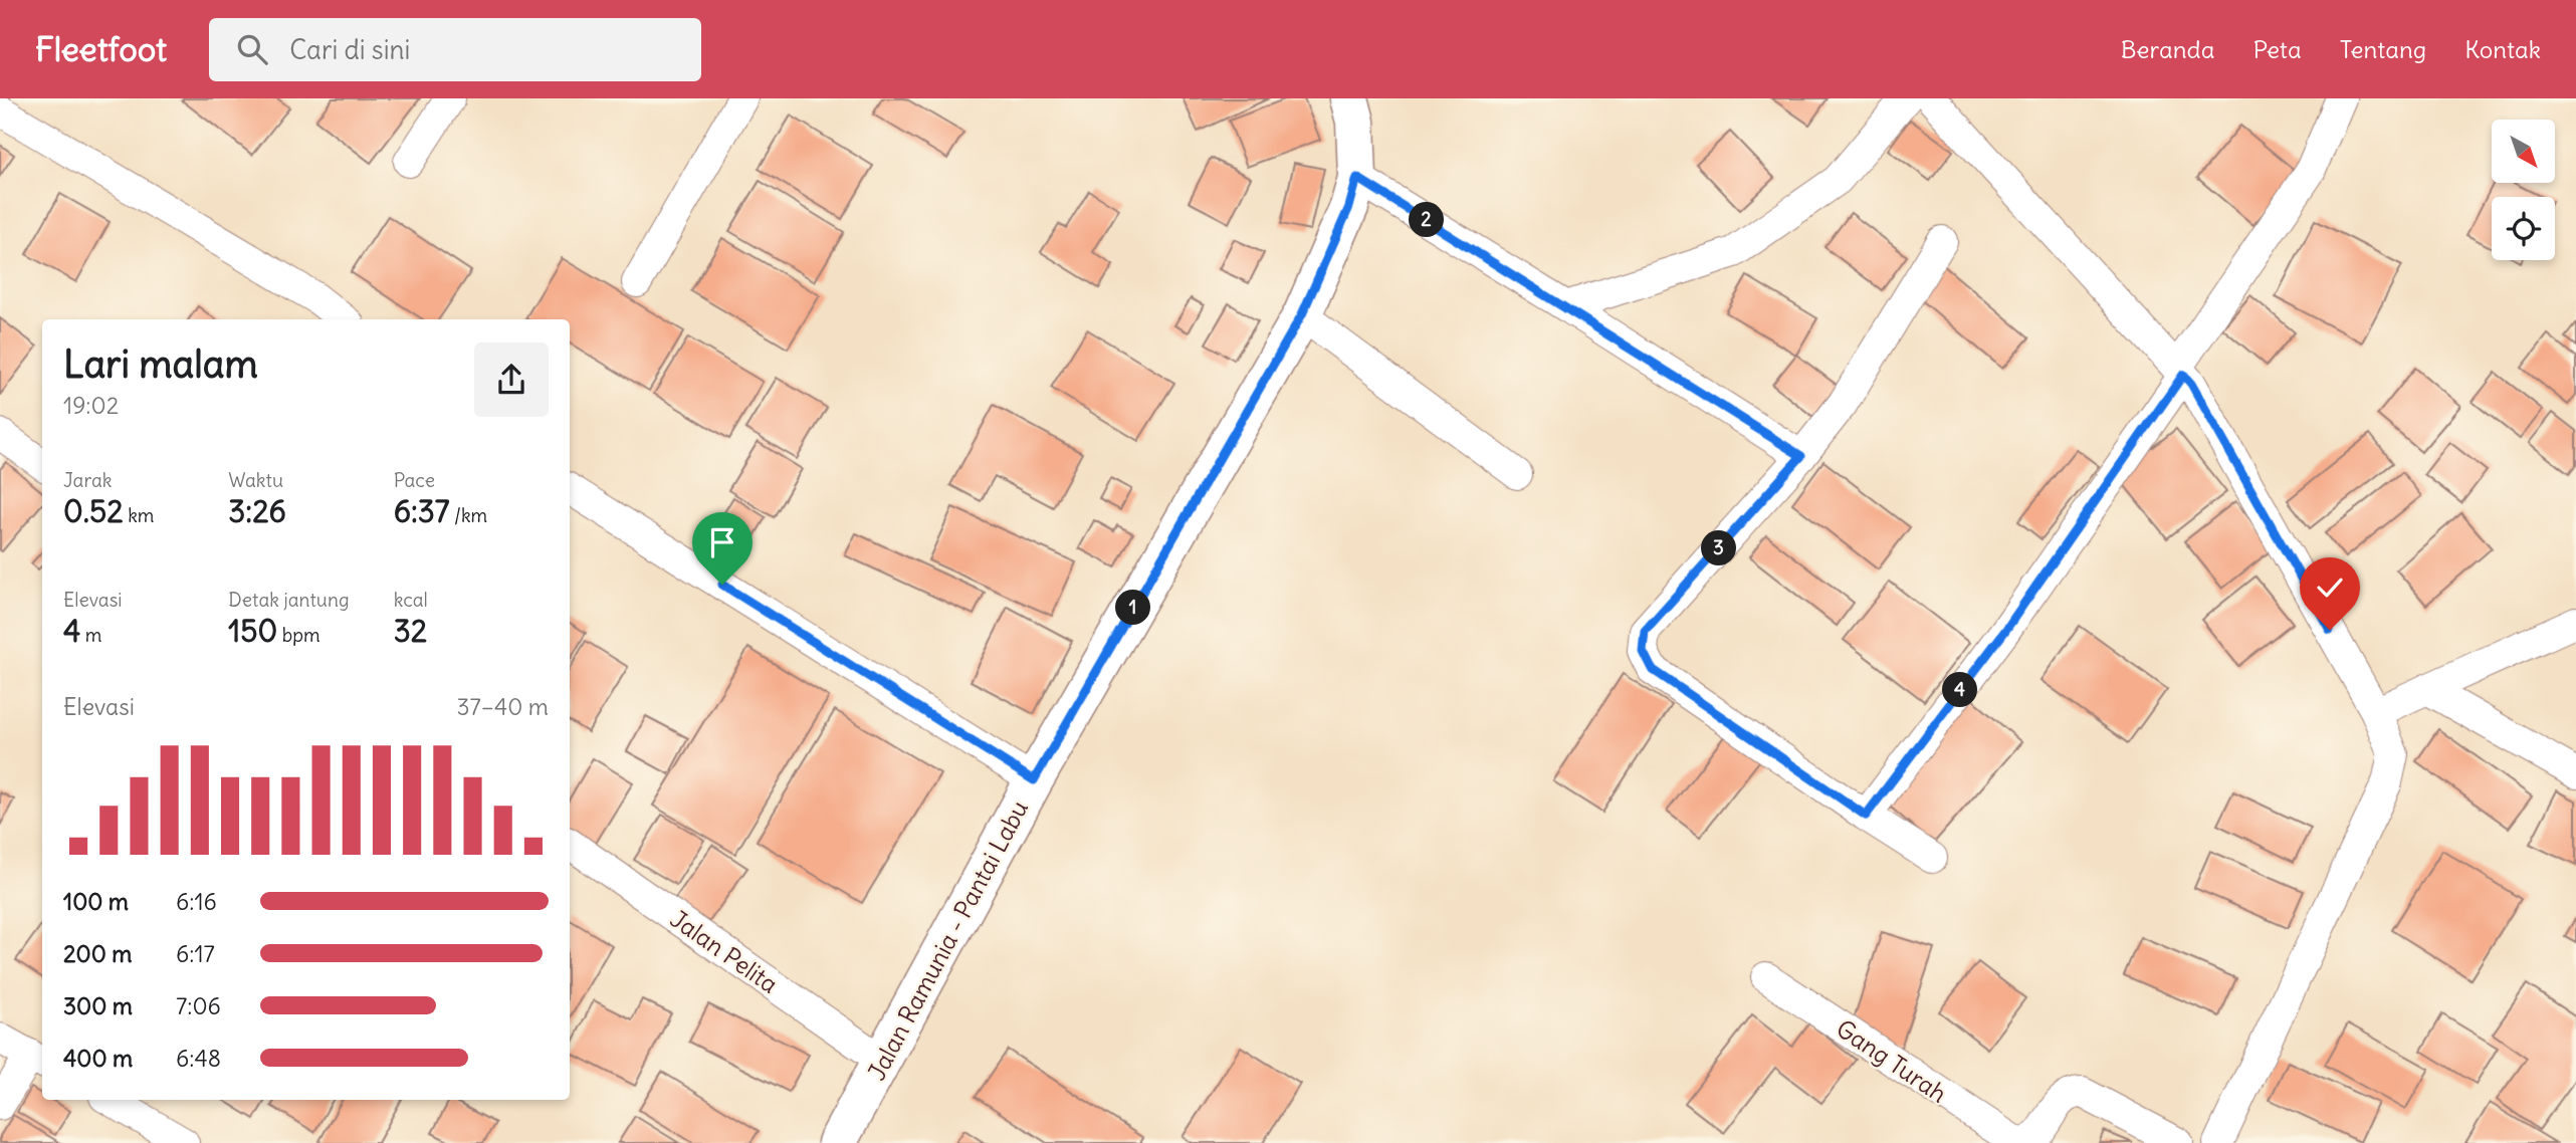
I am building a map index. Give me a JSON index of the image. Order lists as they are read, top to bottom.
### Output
{
  "streets": {
    "main road": ["Jalan Ramunia - Pantai Labu"],
    "street": ["Jalan Pelita", "Gang Turah"]
  },
  "crossings": [
    ["Jalan Ramunia - Pantai Labu", "Jalan Pelita"]
  ],
  "north": "bottom right",
  "page": {
    "header": "Fleetfoot",
    "search": "Cari di sini",
    "nav": [
      "Beranda",
      "Peta",
      "Tentang",
      "Kontak"
    ],
    "pins": [
      "2",
      "3",
      "1",
      "4"
    ],
    "heading": ["Lari malam", "19:02"],
    "stats": [
      ["Jarak", "0.52 km"],
      ["Waktu", "3:26"],
      ["Pace", "6:37 /km"],
      ["Elevasi", "4 m"],
      ["Detak jantung", "150 bpm"],
      ["kcal", "32"]
    ],
    "chart": ["Elevasi", "37–40 m"],
    "list": [
      {
        "name": "100 m",
        "note": "6:16"
      },
      {
        "name": "200 m",
        "note": "6:17"
      },
      {
        "name": "300 m",
        "note": "7:06"
      },
      {
        "name": "400 m",
        "note": "6:48"
      }
    ]
  }
}
